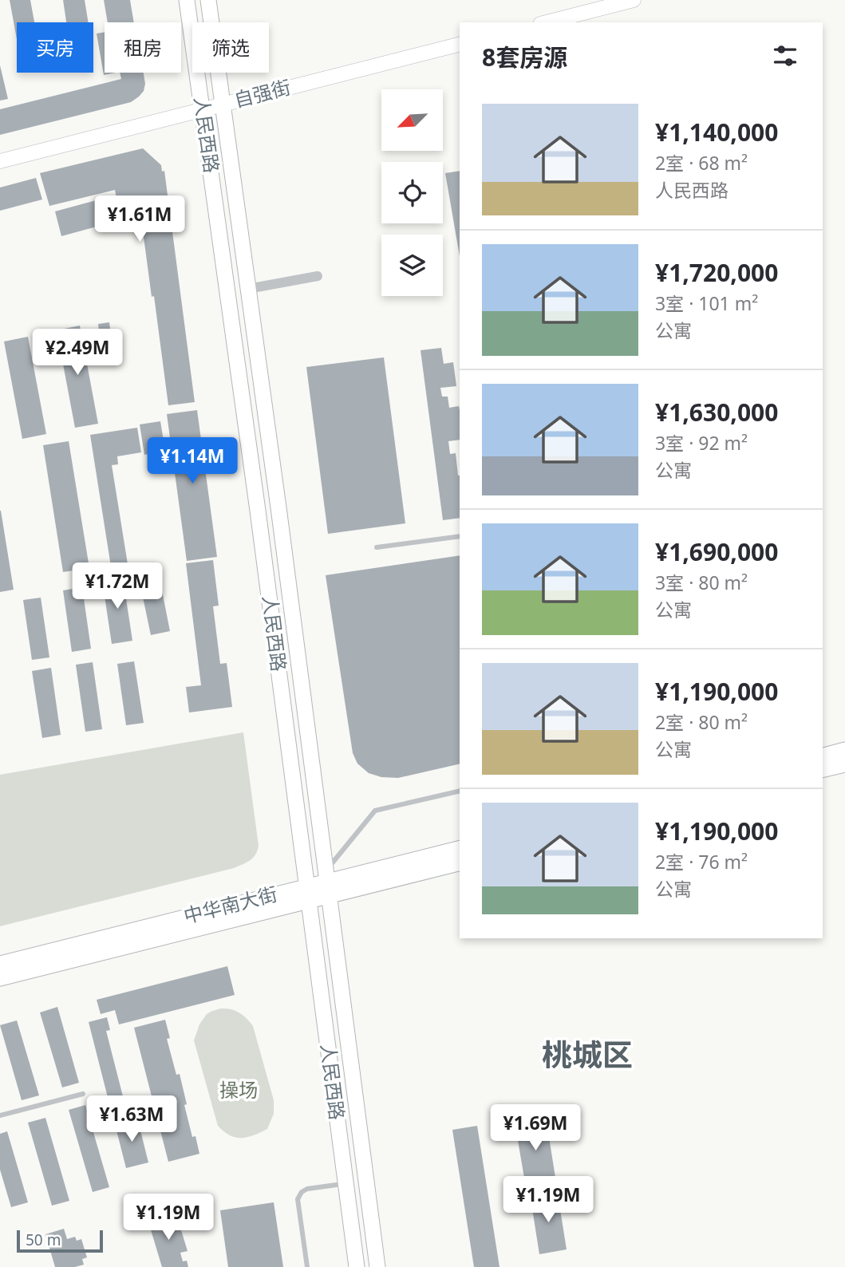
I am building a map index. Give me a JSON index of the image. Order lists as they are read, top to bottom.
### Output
{
  "streets": {
    "main road": ["人民西路", "中华南大街"],
    "street": ["自强街"]
  },
  "crossings": [
    ["自强街", "人民西路"],
    ["人民西路", "中华南大街"]
  ],
  "districts": ["桃城区"],
  "parks": ["操场"],
  "scale_bar": "50 m",
  "north": "bottom left",
  "page": {
    "chip": ["买房", "租房", "筛选"],
    "heading": "8套房源",
    "list": [
      {
        "name": "¥1,140,000",
        "note": "2室 · 68 m² · 人民西路"
      },
      {
        "name": "¥1,720,000",
        "note": "3室 · 101 m² · 公寓"
      },
      {
        "name": "¥1,630,000",
        "note": "3室 · 92 m² · 公寓"
      },
      {
        "name": "¥1,690,000",
        "note": "3室 · 80 m² · 公寓"
      },
      {
        "name": "¥1,190,000",
        "note": "2室 · 80 m² · 公寓"
      },
      {
        "name": "¥1,190,000",
        "note": "2室 · 76 m² · 公寓"
      }
    ],
    "price": [
      "¥1.61M",
      "¥2.49M",
      "¥1.14M",
      "¥1.72M",
      "¥1.63M",
      "¥1.69M",
      "¥1.19M",
      "¥1.19M"
    ],
    "scale": "50 m"
  }
}
